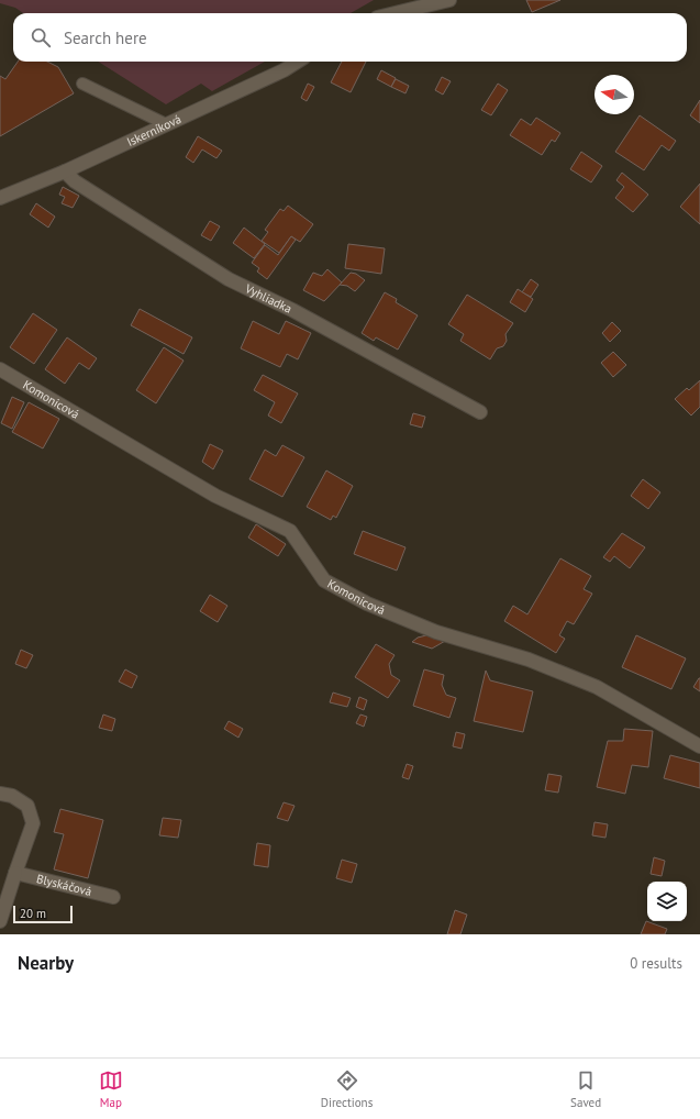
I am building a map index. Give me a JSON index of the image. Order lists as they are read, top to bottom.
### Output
{
  "streets": {
    "street": [
      "Iskerníková",
      "Vyhliadka",
      "Komonicová",
      "Blyskáčová"
    ]
  },
  "crossings": [
    ["Iskerníková", "Vyhliadka"]
  ],
  "scale_bar": "20 m",
  "north": "left",
  "page": {
    "search": "Search here",
    "scale": "20 m",
    "heading": ["Nearby", "0 results"],
    "nav": ["Map", "Directions", "Saved"]
  }
}
